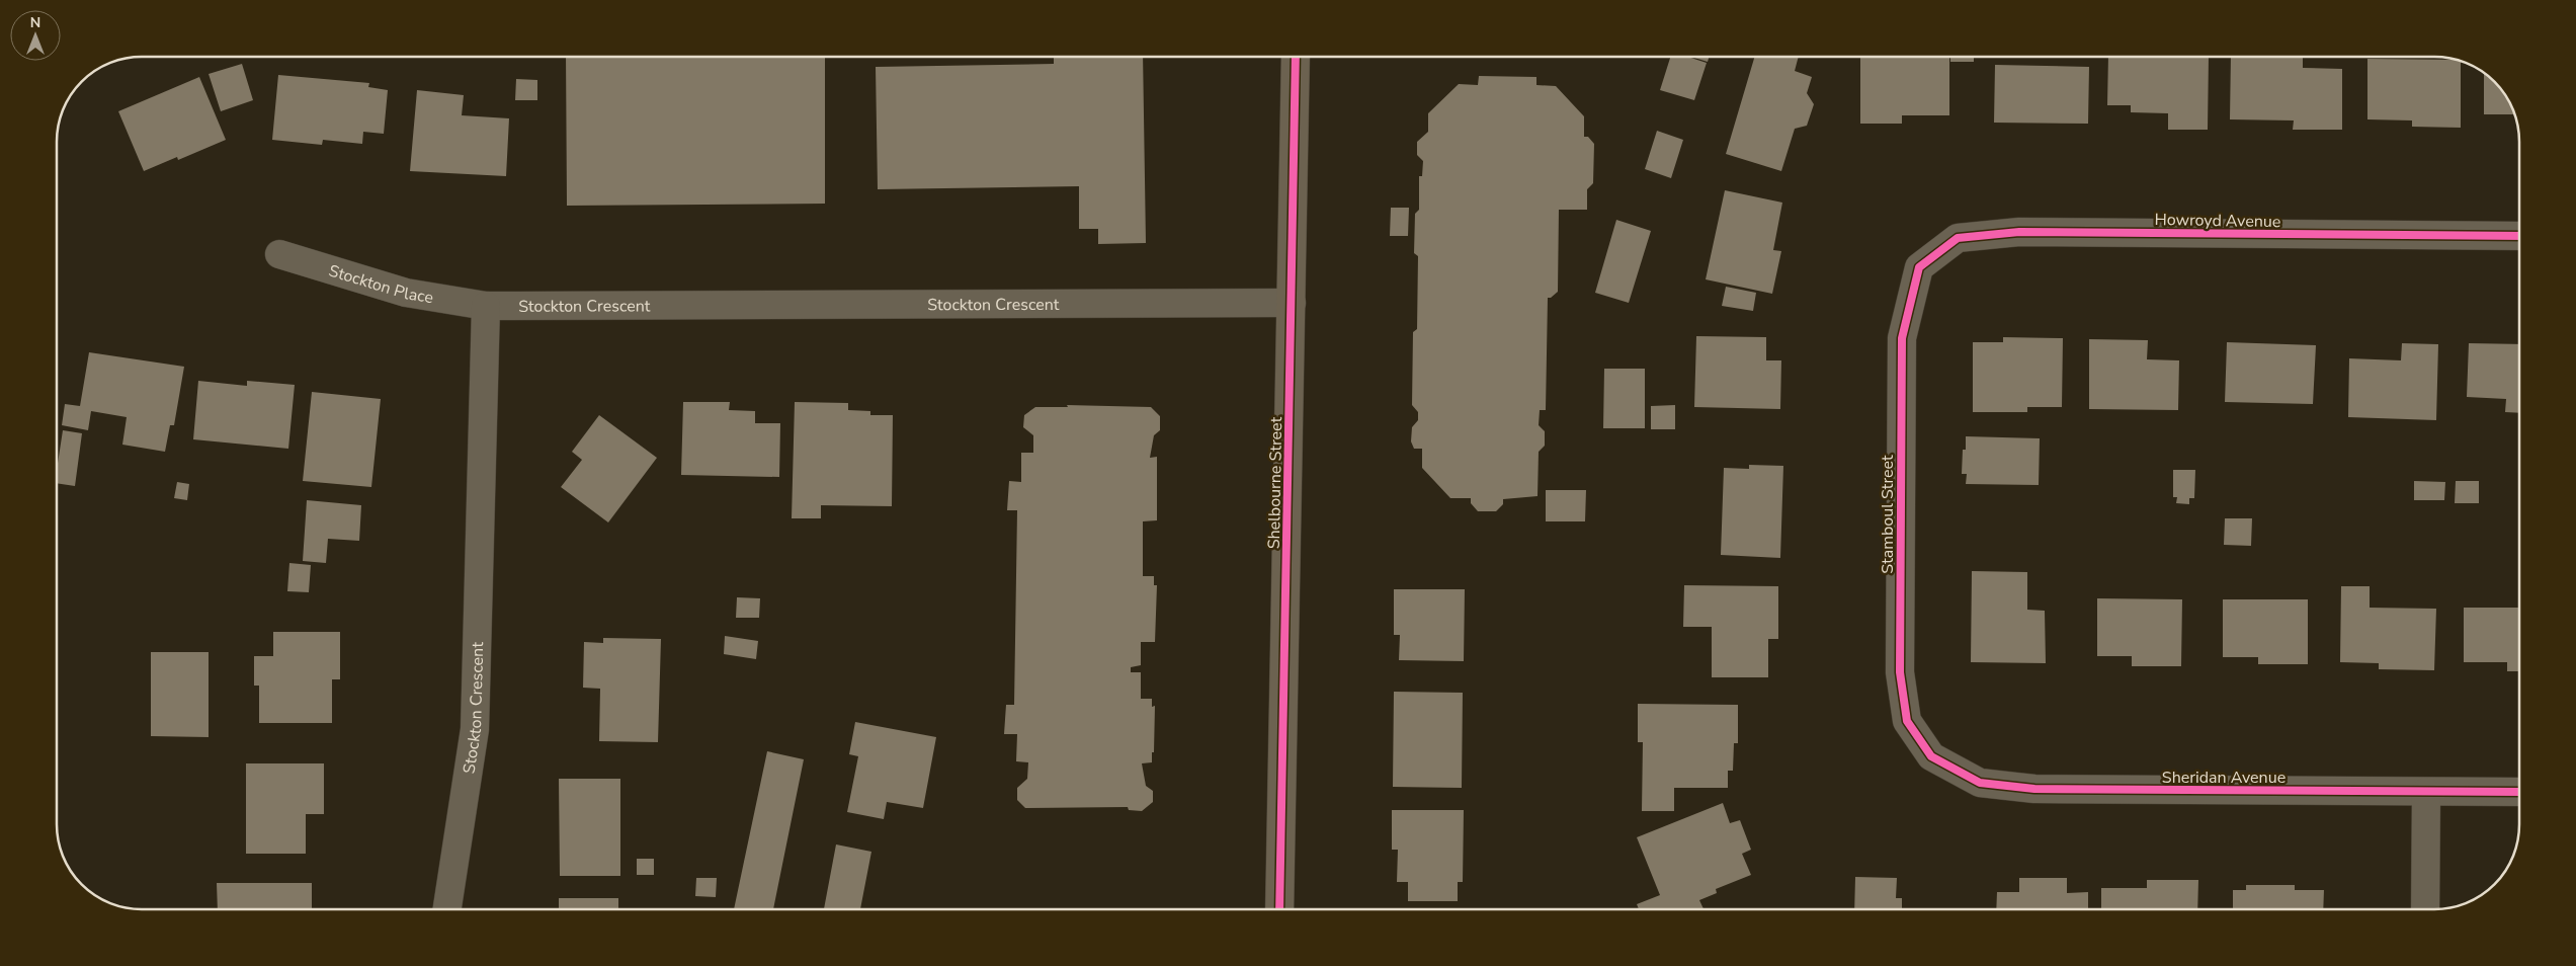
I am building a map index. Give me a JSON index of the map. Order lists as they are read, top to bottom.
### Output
{
  "streets": {
    "main road": ["Shelbourne Street"],
    "street": [
      "Howroyd Avenue",
      "Stockton Place",
      "Stockton Crescent",
      "Stamboul Street",
      "Sheridan Avenue"
    ]
  },
  "crossings": [
    ["Howroyd Avenue", "Stamboul Street"],
    ["Stockton Place", "Stockton Crescent"],
    ["Stockton Crescent", "Shelbourne Street"],
    ["Stamboul Street", "Sheridan Avenue"]
  ],
  "north": "top"
}
